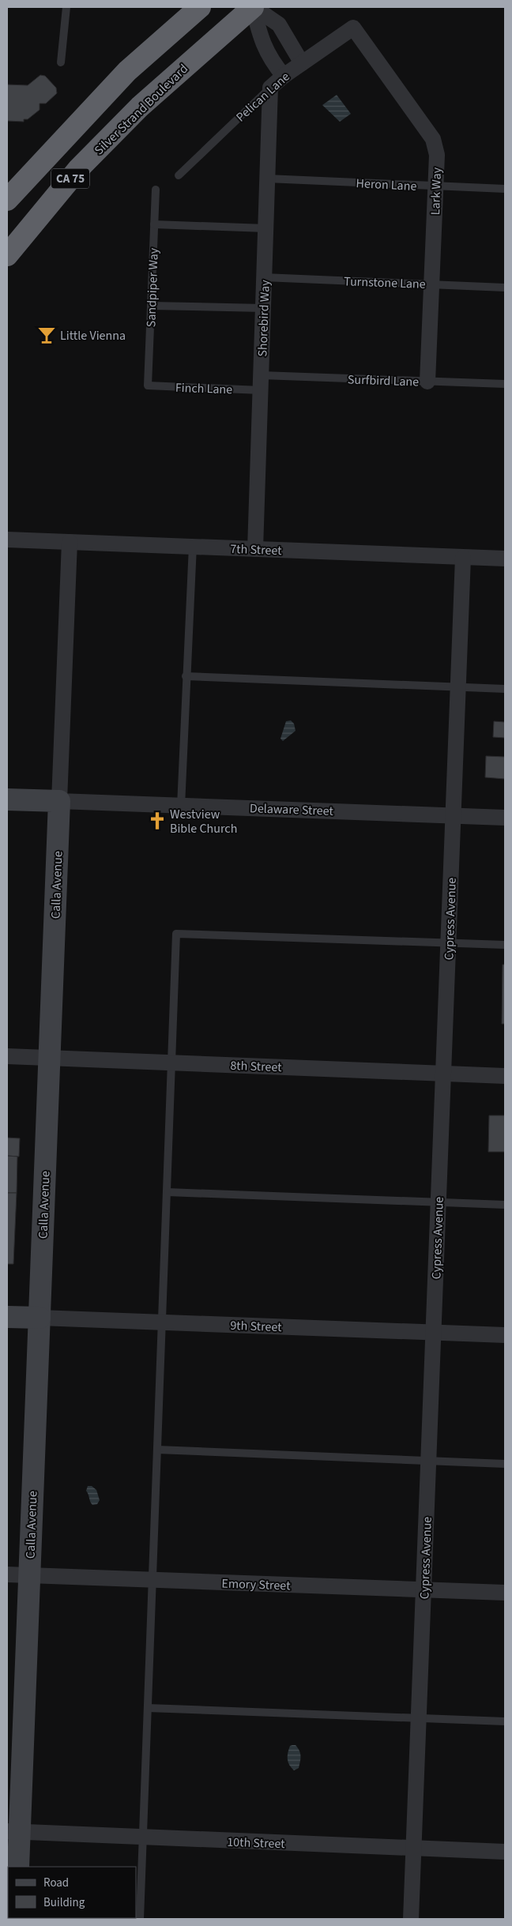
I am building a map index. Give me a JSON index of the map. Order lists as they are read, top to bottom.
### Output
{
  "streets": {
    "highway": ["Silver Strand Boulevard", "CA 75"],
    "street": [
      "Pelican Lane",
      "Lark Way",
      "Shorebird Way",
      "7th Street",
      "Delaware Street",
      "Calla Avenue",
      "Cypress Avenue",
      "8th Street",
      "9th Street",
      "Emory Street",
      "10th Street"
    ],
    "lane": [
      "Heron Lane",
      "Turnstone Lane",
      "Sandpiper Way",
      "Surfbird Lane",
      "Finch Lane"
    ]
  },
  "crossings": [
    ["Pelican Lane", "Lark Way"],
    ["Pelican Lane", "Shorebird Way"],
    ["Heron Lane", "Lark Way"],
    ["Heron Lane", "Shorebird Way"],
    ["Lark Way", "Turnstone Lane"],
    ["Lark Way", "Surfbird Lane"],
    ["Turnstone Lane", "Shorebird Way"],
    ["Sandpiper Way", "Finch Lane"],
    ["Shorebird Way", "Surfbird Lane"],
    ["Shorebird Way", "Finch Lane"],
    ["Shorebird Way", "7th Street"],
    ["Surfbird Lane", "Finch Lane"],
    ["7th Street", "Calla Avenue"],
    ["7th Street", "Cypress Avenue"],
    ["Delaware Street", "Calla Avenue"],
    ["Delaware Street", "Cypress Avenue"],
    ["Calla Avenue", "8th Street"],
    ["Calla Avenue", "9th Street"],
    ["Calla Avenue", "Emory Street"],
    ["Calla Avenue", "10th Street"],
    ["Cypress Avenue", "8th Street"],
    ["Cypress Avenue", "9th Street"],
    ["Cypress Avenue", "Emory Street"],
    ["Cypress Avenue", "10th Street"]
  ],
  "places": {
    "bar": ["Little Vienna"],
    "church": ["Westview Bible Church"]
  },
  "legend": ["Road", "Building"]
}
